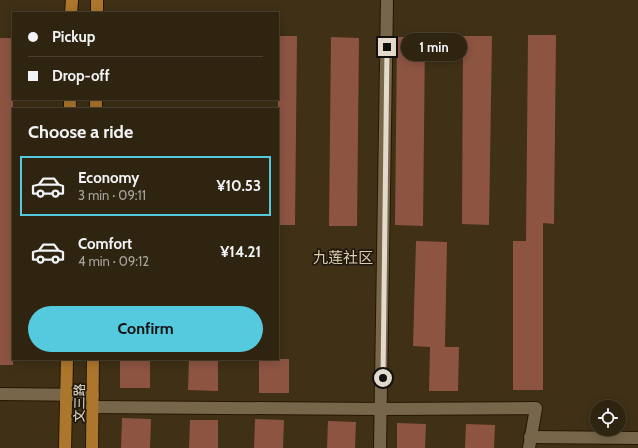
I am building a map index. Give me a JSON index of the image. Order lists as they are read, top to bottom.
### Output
{
  "streets": {
    "main road": ["文三路"]
  },
  "districts": ["九莲社区"],
  "page": {
    "banner": ["Pickup", "Drop-off"],
    "bubble": "1 min",
    "heading": "Choose a ride",
    "list": [
      {
        "name": "Economy",
        "note": "3 min · 09:11",
        "value": "¥10.53"
      },
      {
        "name": "Comfort",
        "note": "4 min · 09:12",
        "value": "¥14.21"
      }
    ],
    "buttons": "Confirm"
  }
}
